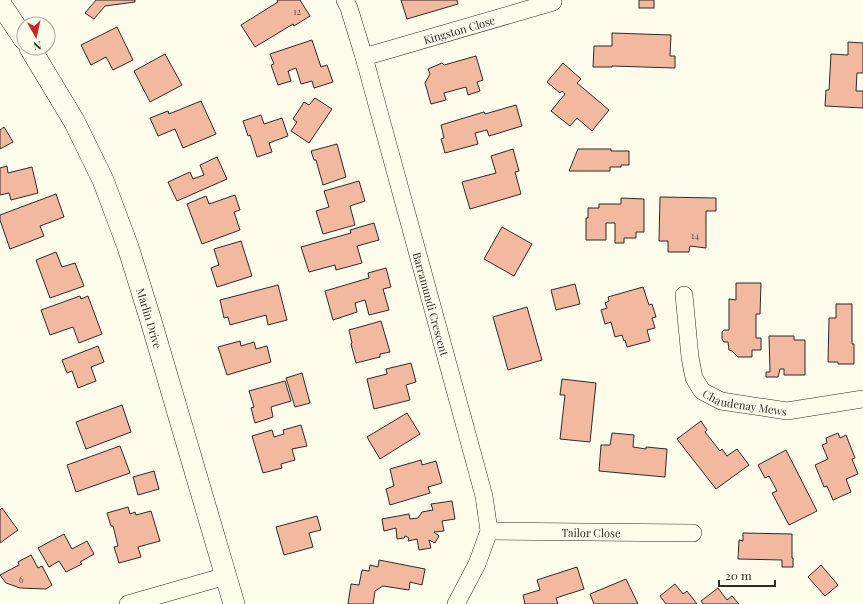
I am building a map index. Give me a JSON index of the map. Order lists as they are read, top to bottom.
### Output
{
  "streets": {
    "street": [
      "Kingston Close",
      "Barramundi Crescent",
      "Marlin Drive",
      "Chaudenay Mews",
      "Tailor Close"
    ]
  },
  "crossings": [
    ["Kingston Close", "Barramundi Crescent"],
    ["Barramundi Crescent", "Tailor Close"]
  ],
  "house_numbers": ["12", "14", "6"],
  "scale_bar": "20 m",
  "north": "bottom"
}
